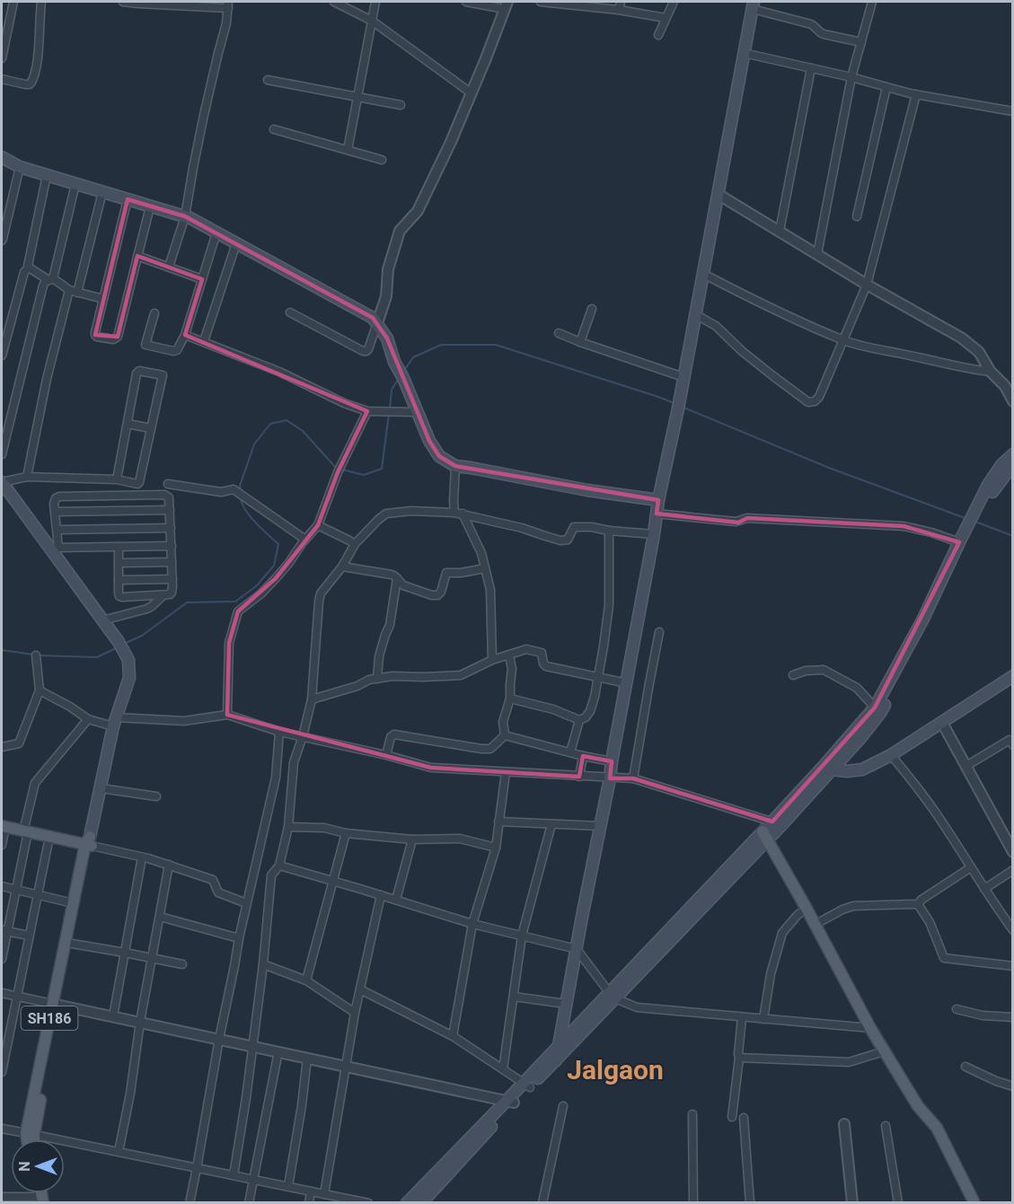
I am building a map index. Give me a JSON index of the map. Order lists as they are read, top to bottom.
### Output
{
  "streets": {
    "main road": ["SH186"]
  },
  "districts": ["Jalgaon"],
  "north": "left"
}
